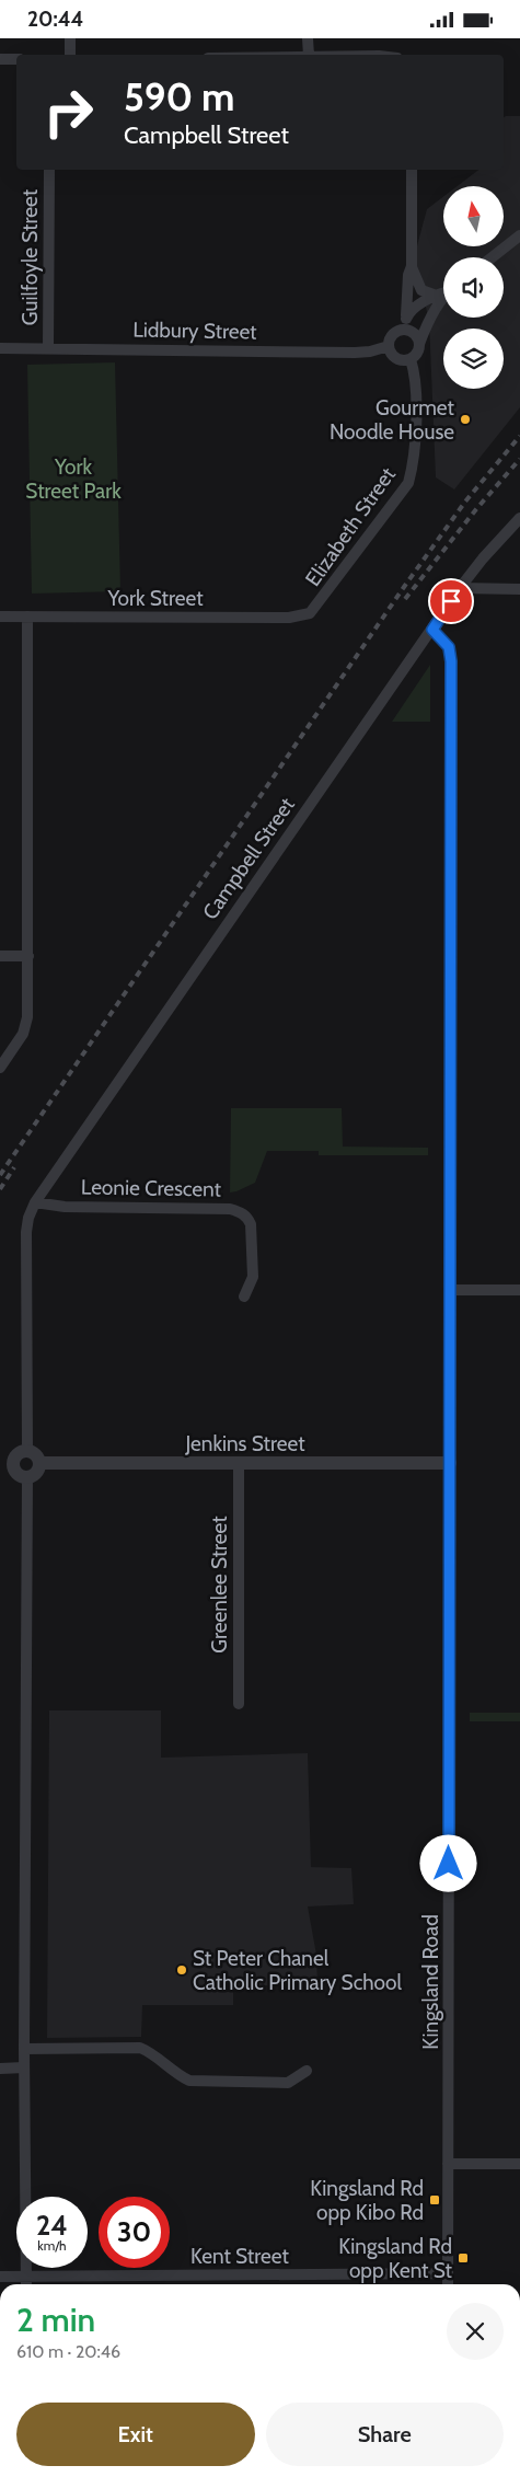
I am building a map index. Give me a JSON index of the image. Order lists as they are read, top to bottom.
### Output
{
  "streets": {
    "street": [
      "Guilfoyle Street",
      "Lidbury Street",
      "Elizabeth Street",
      "York Street",
      "Campbell Street",
      "Leonie Crescent",
      "Jenkins Street",
      "Greenlee Street",
      "Kingsland Road",
      "Kent Street"
    ]
  },
  "crossings": [
    ["Guilfoyle Street", "Lidbury Street"],
    ["Lidbury Street", "Elizabeth Street"],
    ["Elizabeth Street", "York Street"],
    ["Campbell Street", "Leonie Crescent"],
    ["Campbell Street", "Jenkins Street"],
    ["Campbell Street", "Kingsland Road"],
    ["Jenkins Street", "Greenlee Street"],
    ["Jenkins Street", "Kingsland Road"],
    ["Kingsland Road", "Kent Street"]
  ],
  "parks": ["York Street Park"],
  "places": {
    "other": ["Gourmet Noodle House", "St Peter Chanel Catholic Primary School"],
    "transit": ["Kingsland Rd opp Kibo Rd", "Kingsland Rd opp Kent St"]
  },
  "north": "top",
  "page": {
    "status": "20:44",
    "turn": ["590 m", "Campbell Street"],
    "speed": "24 km/h",
    "limit": "30",
    "heading": ["2 min", "610 m · 20:46"],
    "buttons": ["Exit", "Share"]
  }
}
